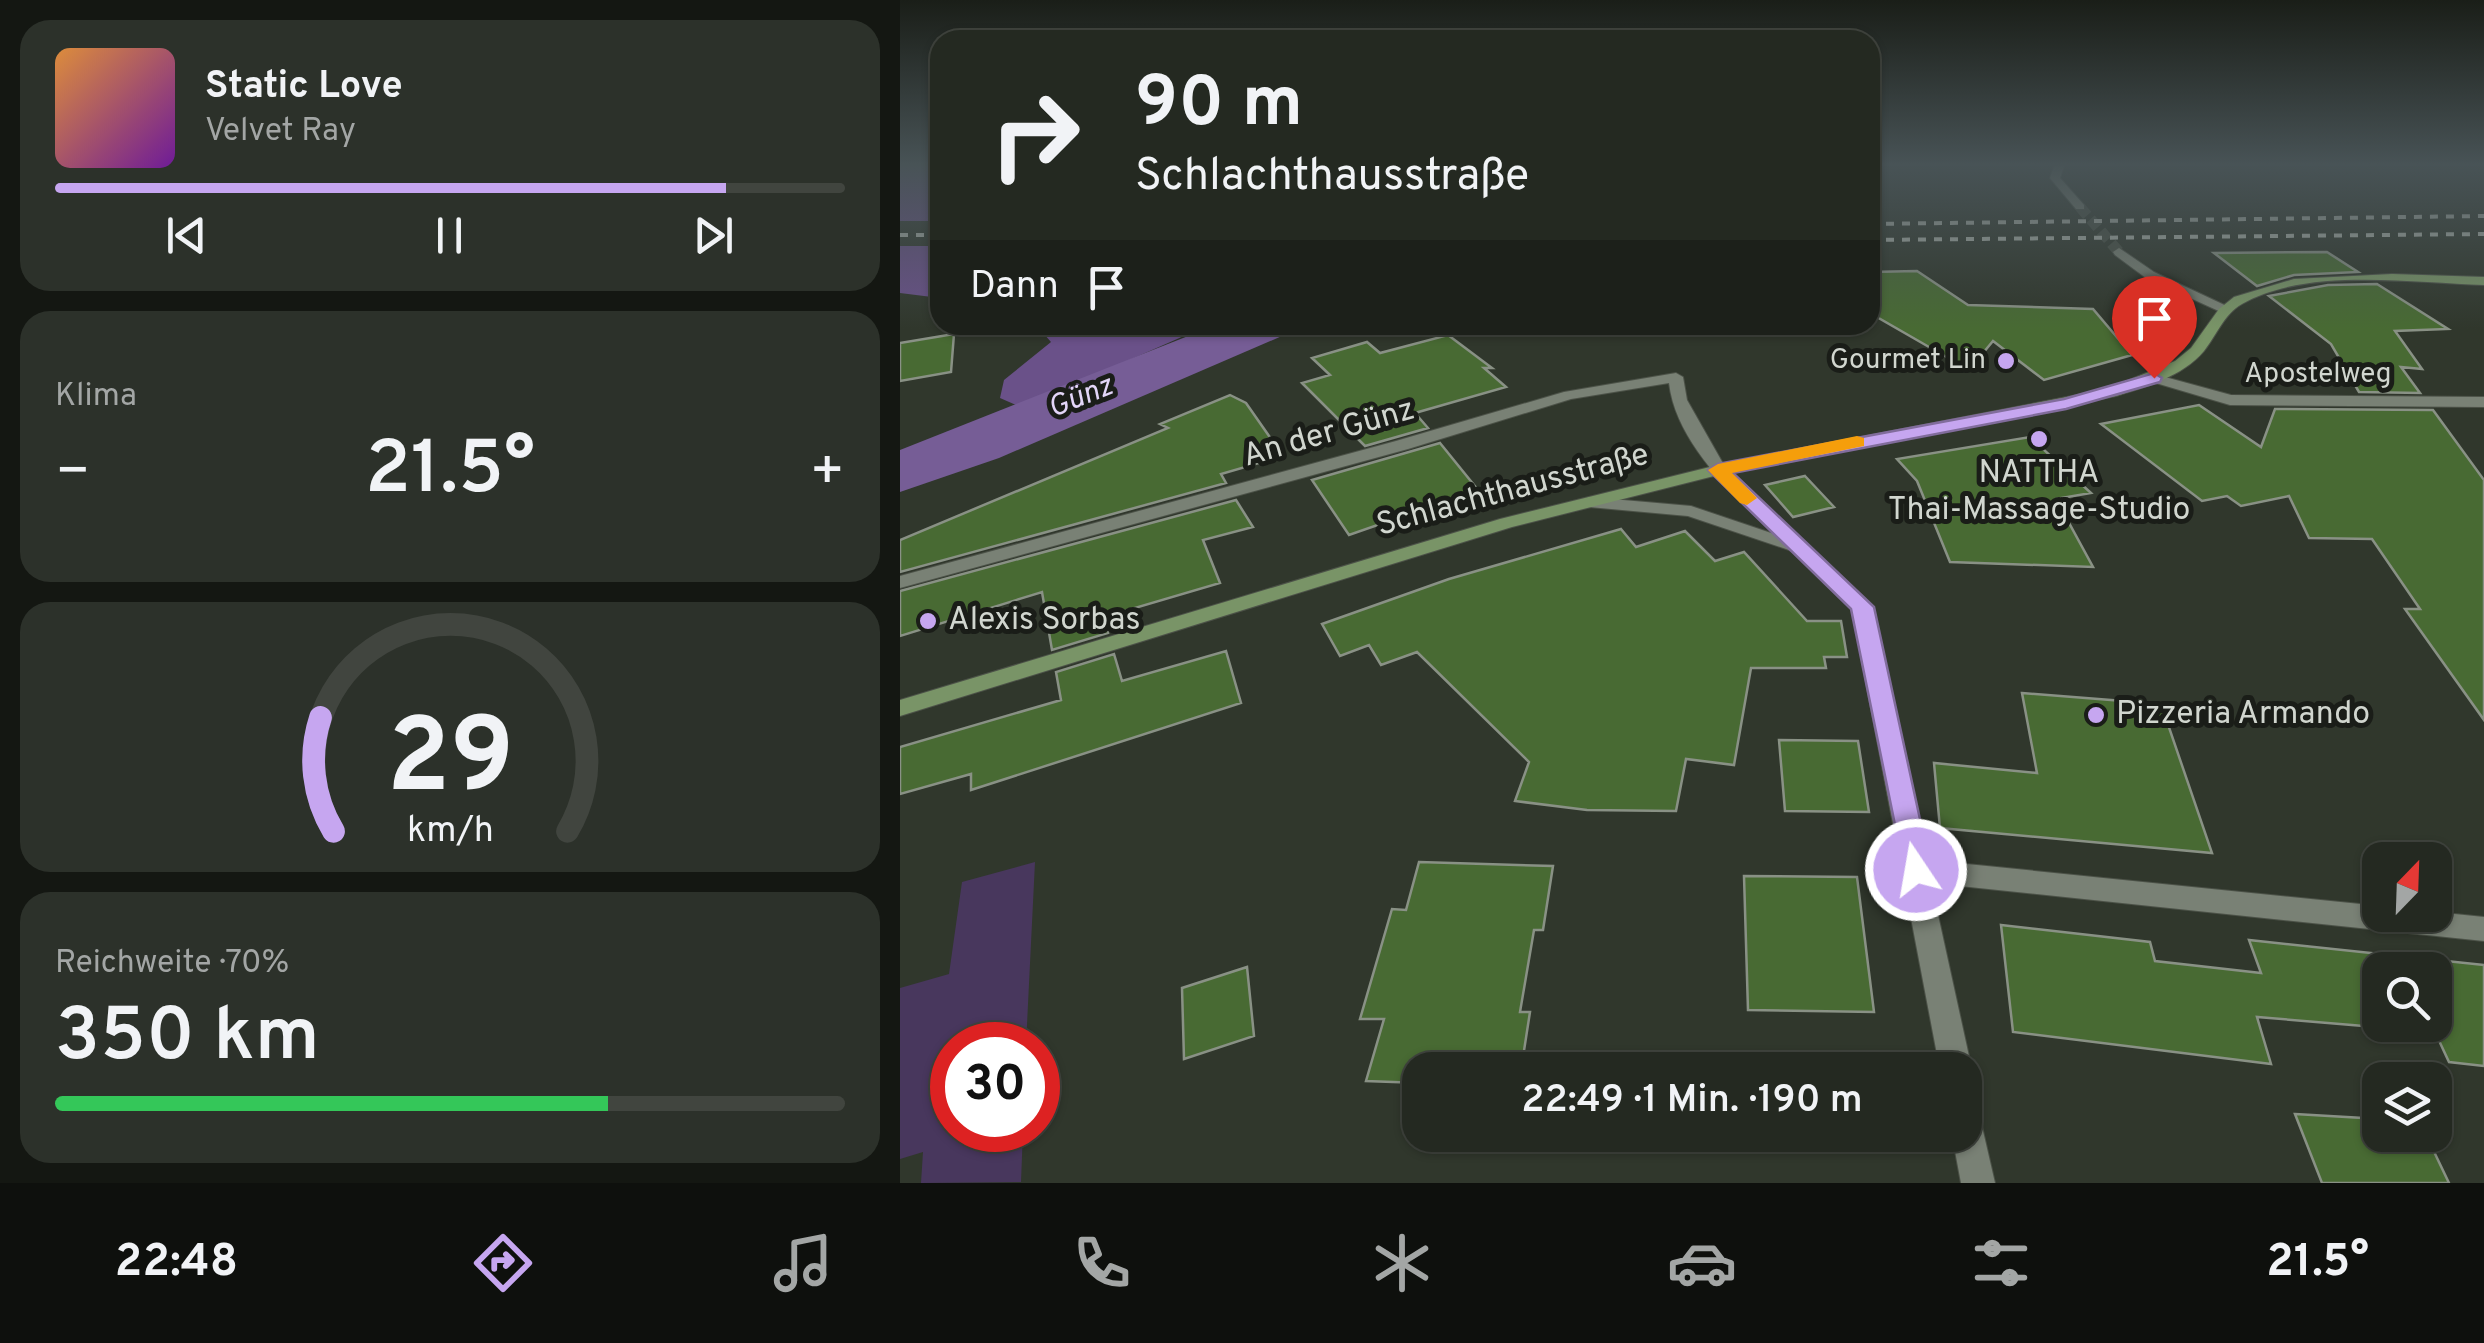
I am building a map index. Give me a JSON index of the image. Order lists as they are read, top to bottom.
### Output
{
  "streets": {
    "main road": ["Schlachthausstraße"],
    "street": ["Apostelweg", "An der Günz"]
  },
  "crossings": [
    ["Apostelweg", "Schlachthausstraße"],
    ["An der Günz", "Schlachthausstraße"]
  ],
  "water": ["Günz"],
  "places": [
    "Gourmet Lin",
    "NATTHA Thai-Massage-Studio",
    "Alexis Sorbas",
    "Pizzeria Armando"
  ],
  "north": "top right",
  "page": {
    "turn": ["90 m", "Schlachthausstraße"],
    "song": ["Static Love", "Velvet Ray"],
    "then": "Dann",
    "tile": [
      "Klima",
      ["Reichweite · 70%", "350 km"]
    ],
    "heat": ["−", "21.5°", "+"],
    "limit": "30",
    "trip": "22:49 · 1 Min. · 190 m",
    "tabs": ["22:48", "21.5°"],
    "gauge": ["29", "km/h"]
  }
}
